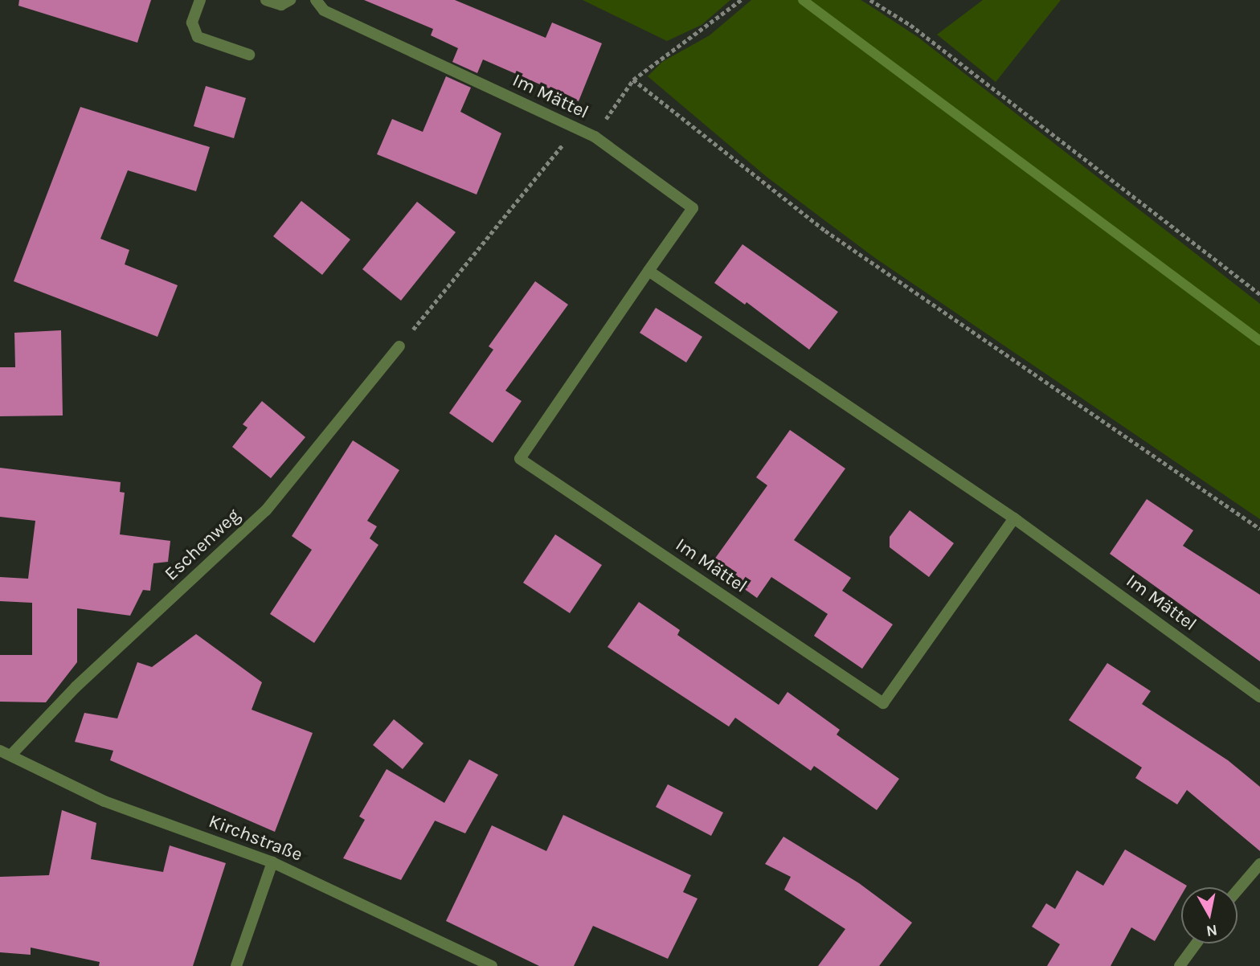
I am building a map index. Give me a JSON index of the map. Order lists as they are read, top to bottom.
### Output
{
  "streets": {
    "street": ["Im Mättel", "Eschenweg", "Kirchstraße"]
  },
  "crossings": [
    ["Eschenweg", "Kirchstraße"]
  ],
  "north": "bottom"
}
